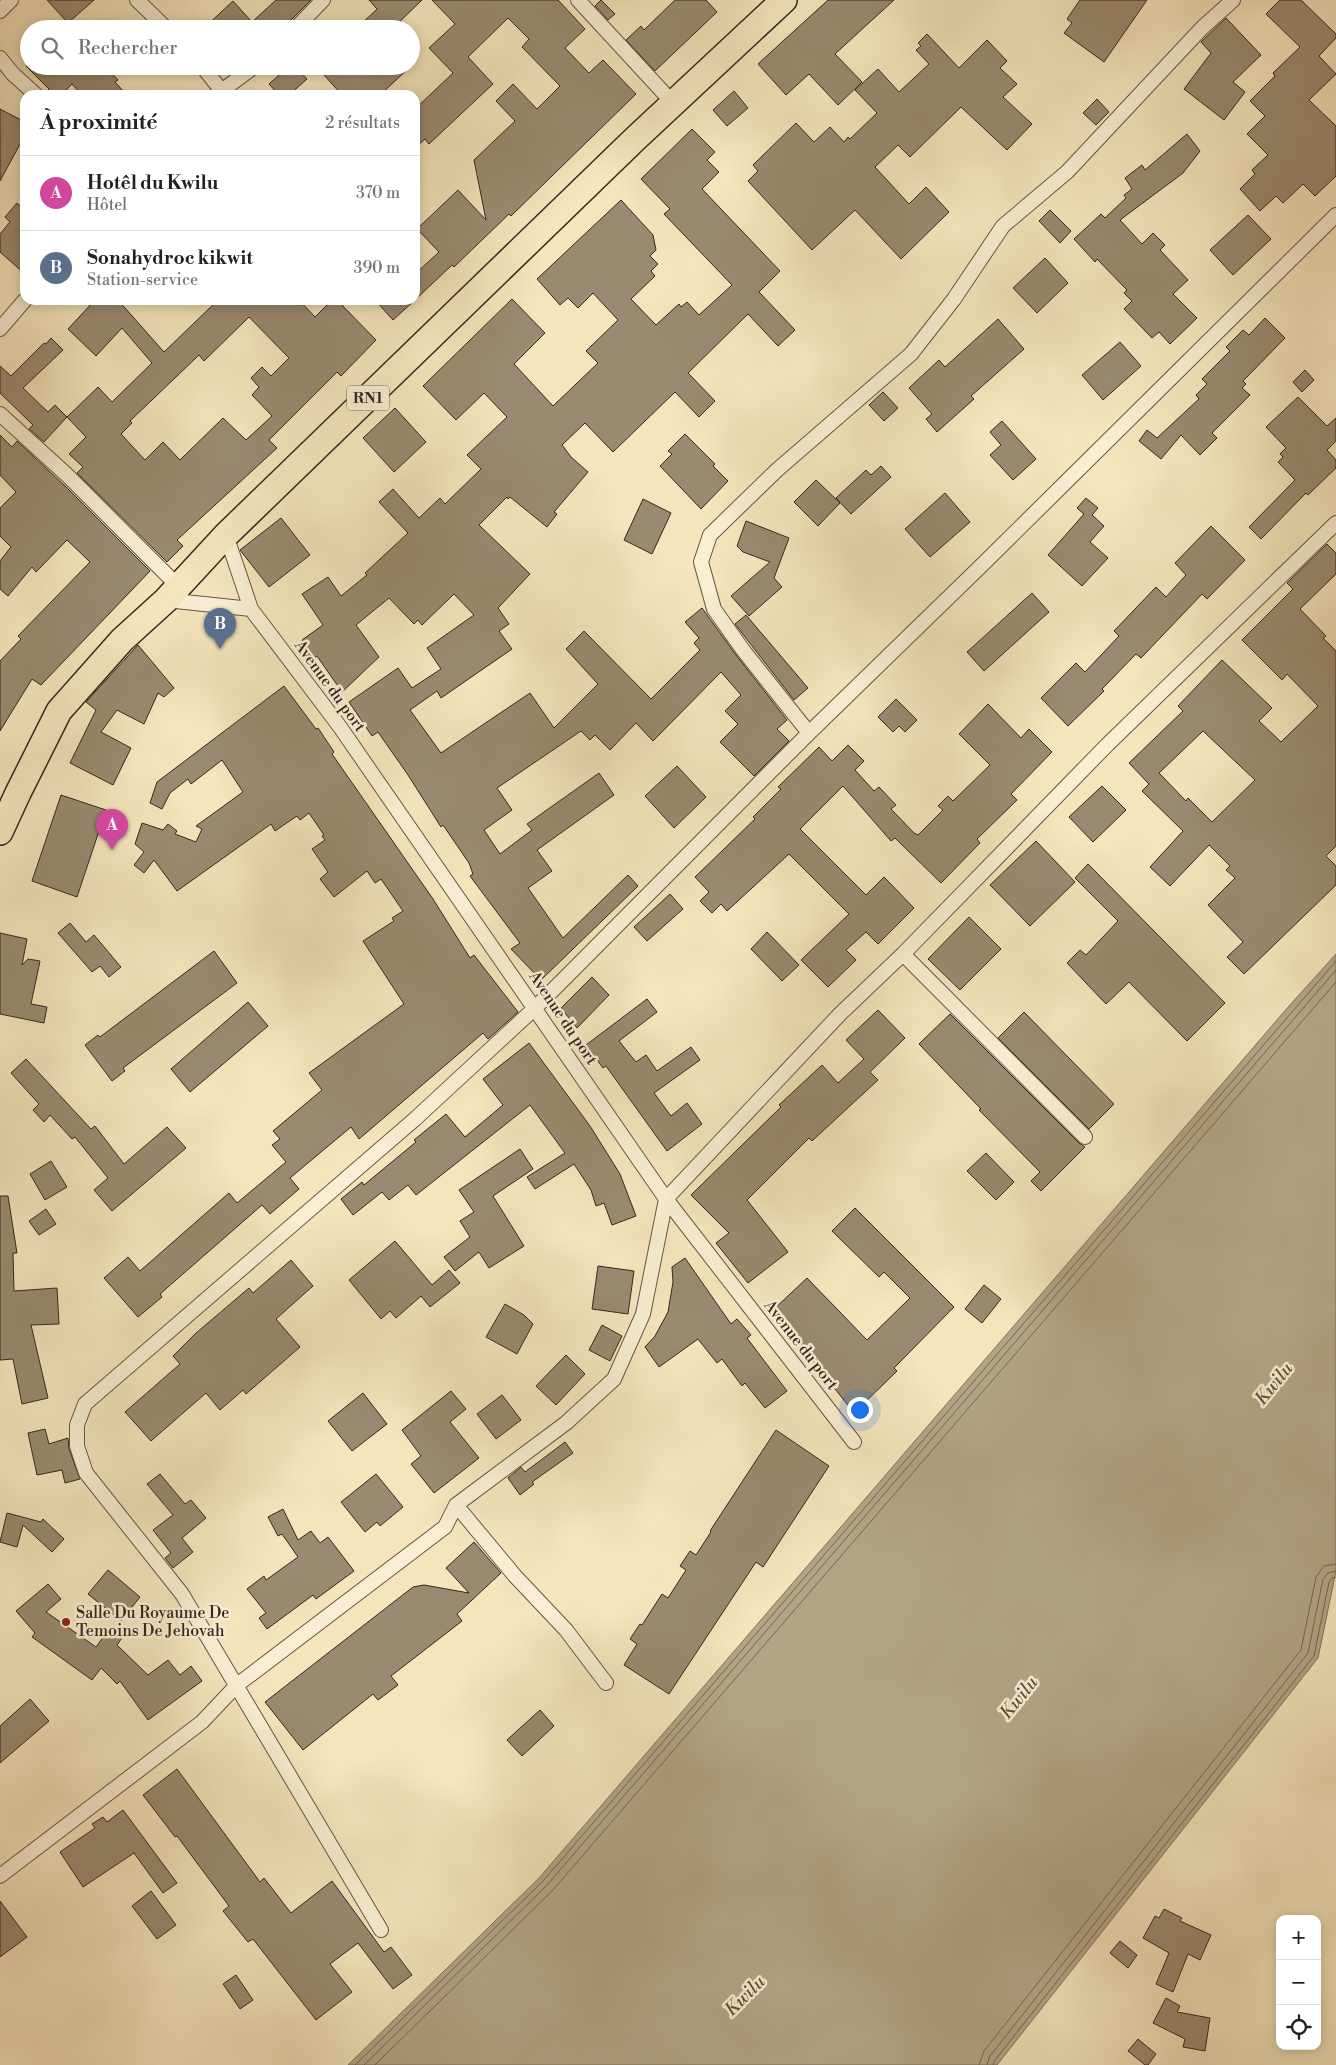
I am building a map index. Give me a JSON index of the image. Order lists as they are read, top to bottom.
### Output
{
  "streets": {
    "highway": ["RN1"],
    "street": ["Avenue du port"]
  },
  "crossings": [
    ["RN1", "Avenue du port"]
  ],
  "water": ["Kwilu"],
  "places": ["Salle Du Royaume De Temoins De Jehovah"],
  "page": {
    "search": "Rechercher",
    "heading": ["À proximité", "2 résultats"],
    "list": [
      {
        "mark": "A",
        "name": "Hotêl du Kwilu",
        "note": "Hôtel",
        "value": "370 m"
      },
      {
        "mark": "B",
        "name": "Sonahydroc kikwit",
        "note": "Station-service",
        "value": "390 m"
      }
    ],
    "pins": ["B", "A"],
    "map_buttons": ["+", "−"]
  }
}
